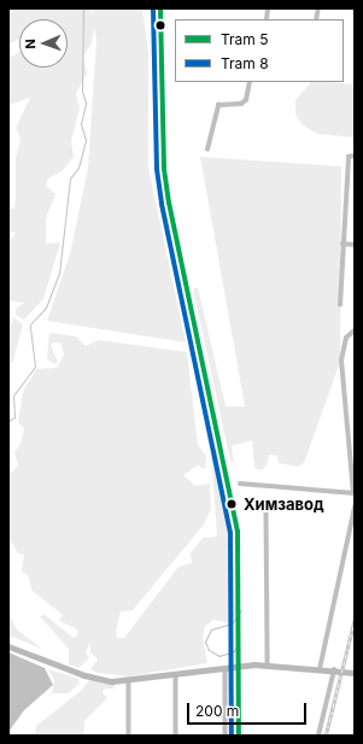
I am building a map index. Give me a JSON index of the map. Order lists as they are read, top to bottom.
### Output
{
  "places": ["Химзавод"],
  "lines": ["tram line 5", "tram line 8"],
  "legend": ["Tram 5", "Tram 8"],
  "scale_bar": "200 m",
  "north": "left"
}
